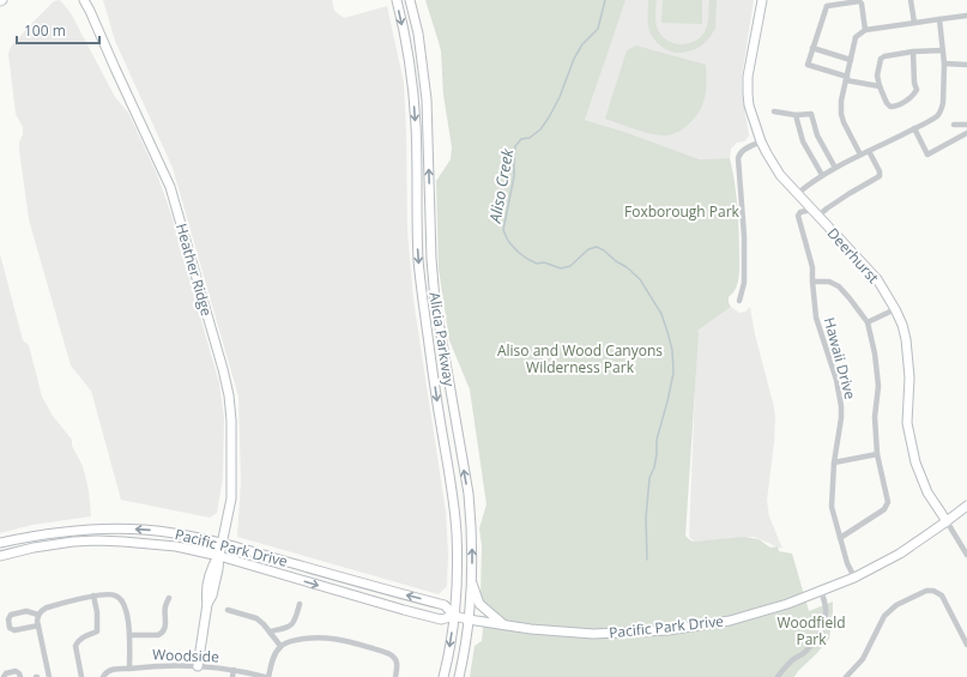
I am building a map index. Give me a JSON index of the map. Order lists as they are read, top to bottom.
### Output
{
  "streets": {
    "main road": [
      "Deerhurst",
      "Heather Ridge",
      "Alicia Parkway",
      "Pacific Park Drive"
    ],
    "street": ["Hawaii Drive", "Woodside"]
  },
  "crossings": [
    ["Deerhurst", "Hawaii Drive"],
    ["Deerhurst", "Pacific Park Drive"],
    ["Heather Ridge", "Pacific Park Drive"],
    ["Heather Ridge", "Woodside"],
    ["Alicia Parkway", "Pacific Park Drive"],
    ["Hawaii Drive", "Pacific Park Drive"]
  ],
  "water": ["Aliso Creek"],
  "parks": ["Foxborough Park", "Aliso and Wood Canyons Wilderness Park", "Woodfield Park"],
  "scale_bar": "100 m"
}
